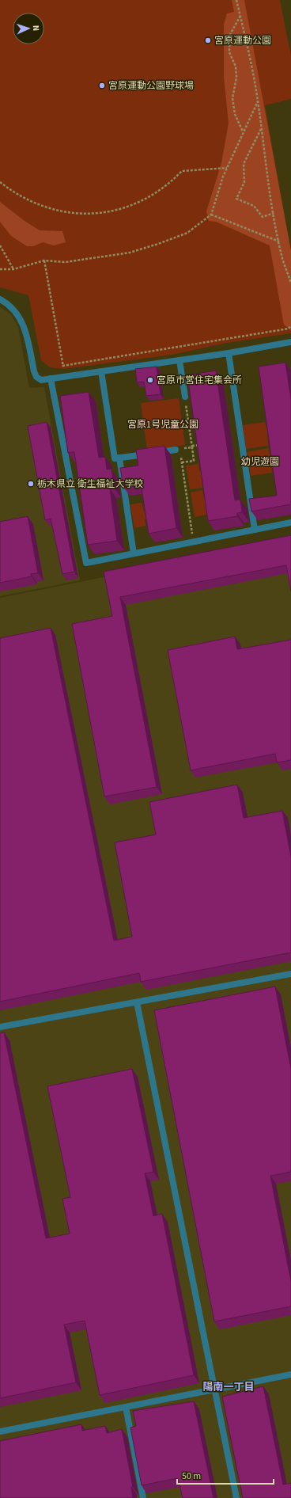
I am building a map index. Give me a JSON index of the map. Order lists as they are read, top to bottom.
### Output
{
  "districts": ["陽南一丁目"],
  "parks": ["宮原1号児童公園", "幼児遊園"],
  "places": [
    "宮原運動公園",
    "宮原運動公園野球場",
    "宮原市営住宅集会所",
    "栃木県立 衛生福祉大学校"
  ],
  "scale_bar": "50 m",
  "north": "right"
}
